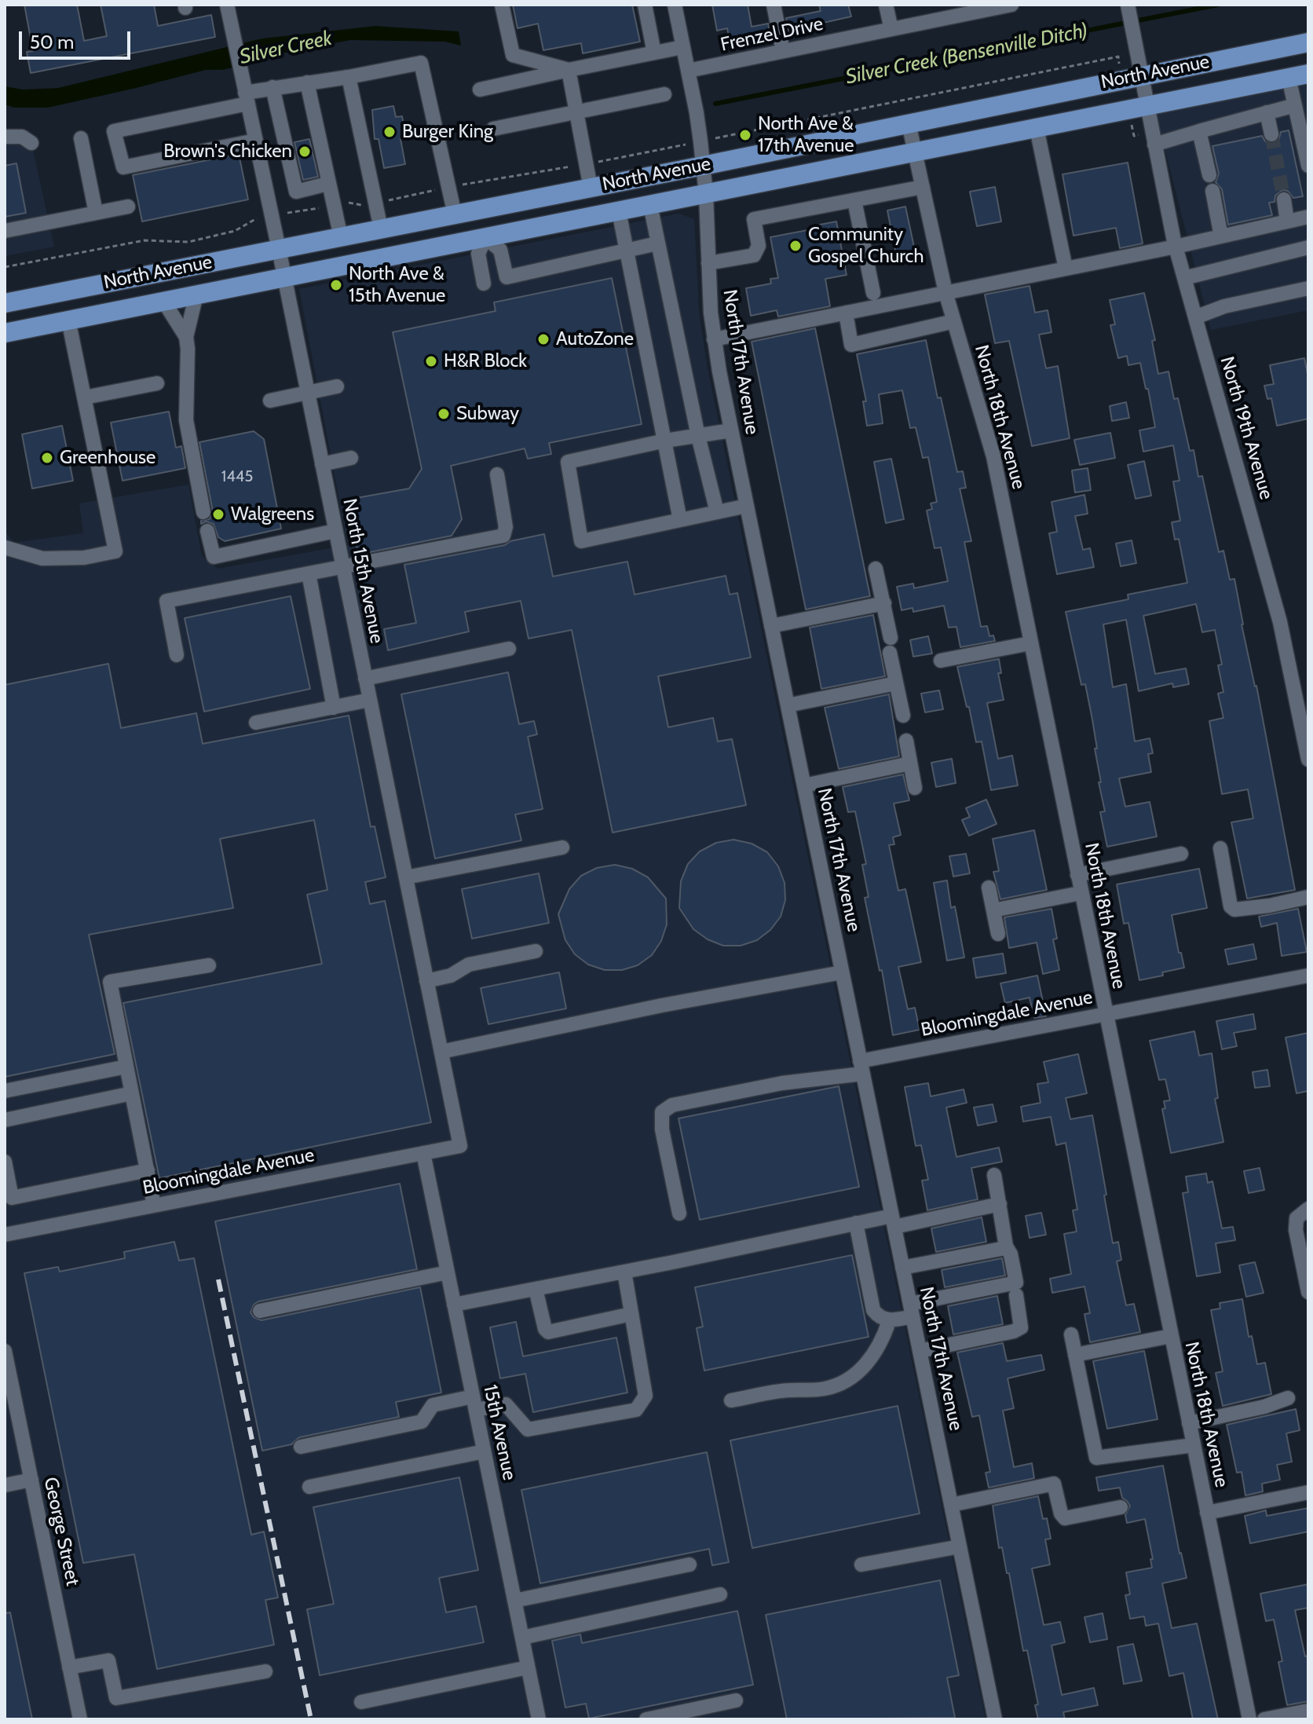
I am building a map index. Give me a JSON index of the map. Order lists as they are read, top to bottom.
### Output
{
  "streets": {
    "main road": ["North Avenue"],
    "street": [
      "Frenzel Drive",
      "North 17th Avenue",
      "North 18th Avenue",
      "North 19th Avenue",
      "North 15th Avenue",
      "Bloomingdale Avenue",
      "15th Avenue",
      "George Street"
    ]
  },
  "crossings": [
    ["Frenzel Drive", "North 17th Avenue"],
    ["North Avenue", "North 17th Avenue"],
    ["North Avenue", "North 18th Avenue"],
    ["North Avenue", "North 19th Avenue"],
    ["North Avenue", "North 15th Avenue"],
    ["North 17th Avenue", "Bloomingdale Avenue"],
    ["North 18th Avenue", "Bloomingdale Avenue"],
    ["North 15th Avenue", "Bloomingdale Avenue"],
    ["Bloomingdale Avenue", "15th Avenue"]
  ],
  "water": ["Silver Creek", "Silver Creek (Bensenville Ditch)"],
  "places": [
    "Burger King",
    "North Ave & 17th Avenue",
    "Brown's Chicken",
    "Community Gospel Church",
    "North Ave & 15th Avenue",
    "AutoZone",
    "H&R Block",
    "Subway",
    "Greenhouse",
    "Walgreens"
  ],
  "house_numbers": ["1445"],
  "scale_bar": "50 m"
}
